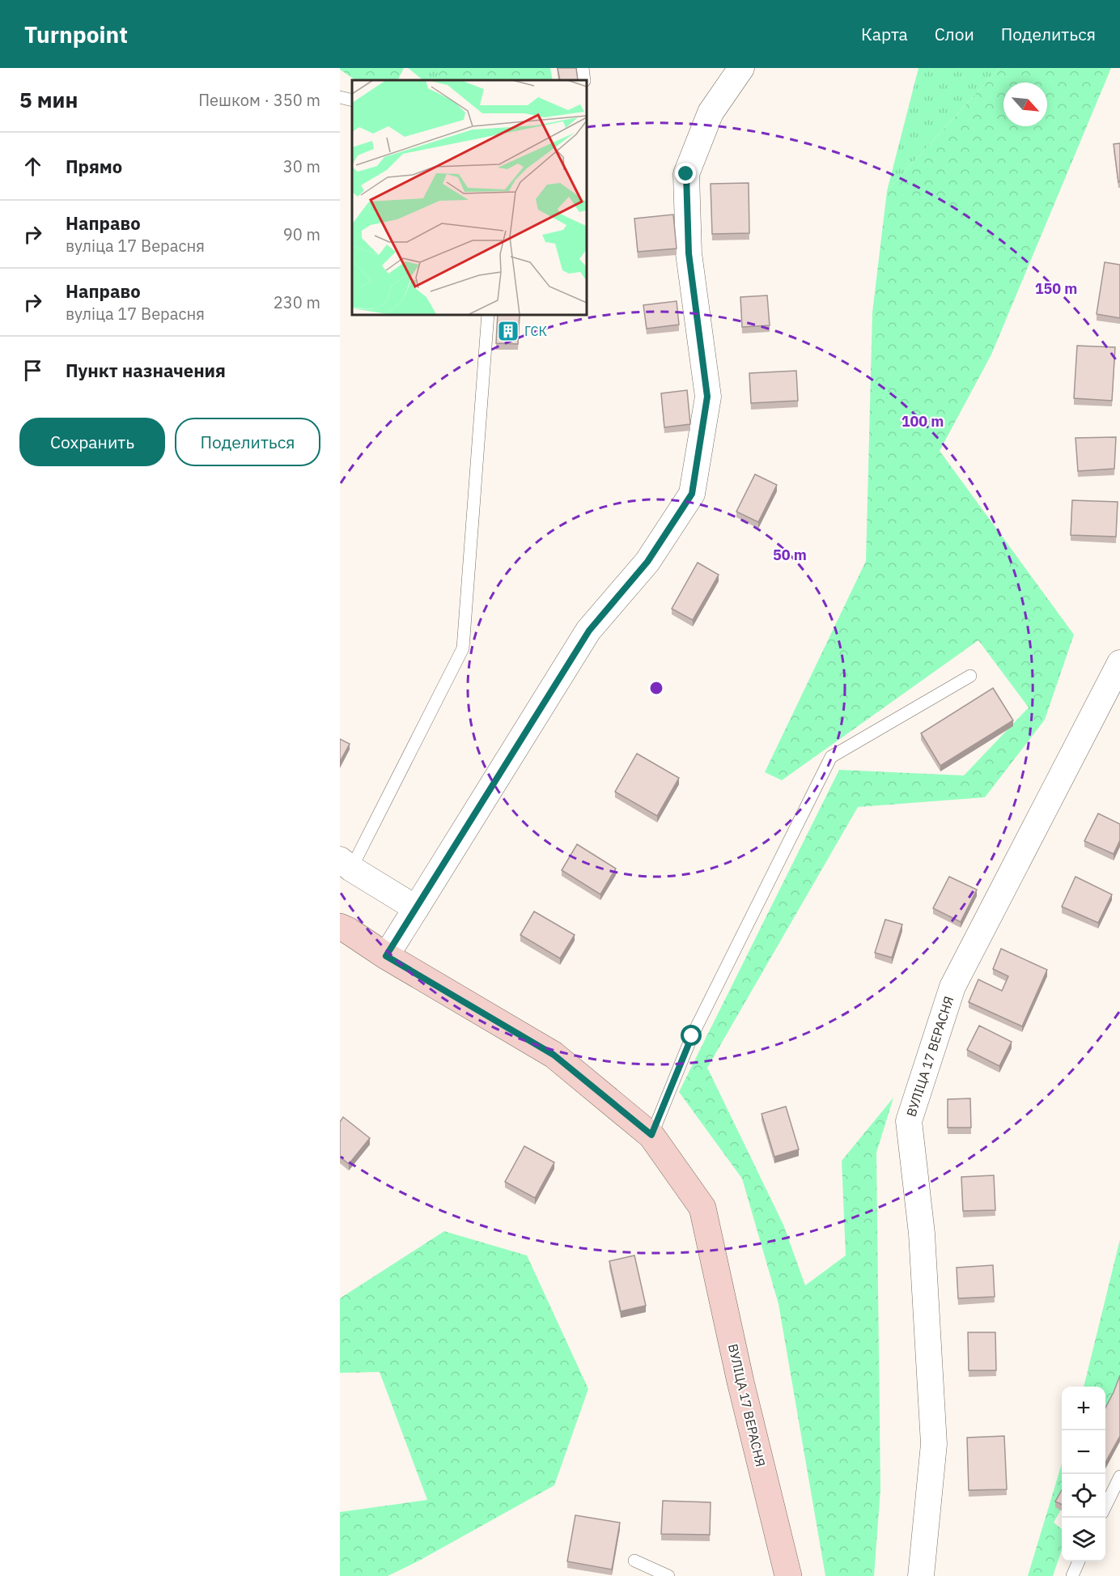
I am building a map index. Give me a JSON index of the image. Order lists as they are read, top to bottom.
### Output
{
  "streets": {
    "street": ["ВУЛІЦА 17 ВЕРАСНЯ"]
  },
  "places": {
    "building": ["ГСК"]
  },
  "north": "bottom right",
  "page": {
    "header": "Turnpoint",
    "nav": ["Карта", "Слои", "Поделиться"],
    "heading": ["5 мин", "Пешком · 350 m"],
    "list": [
      ["Прямо", "30 m"],
      ["Направо", "вуліца 17 Верасня", "90 m"],
      ["Направо", "вуліца 17 Верасня", "230 m"],
      "Пункт назначения"
    ],
    "buttons": ["Сохранить", "Поделиться"],
    "map_buttons": ["+", "−"]
  },
  "rings": ["150 m", "100 m", "50 m"]
}
